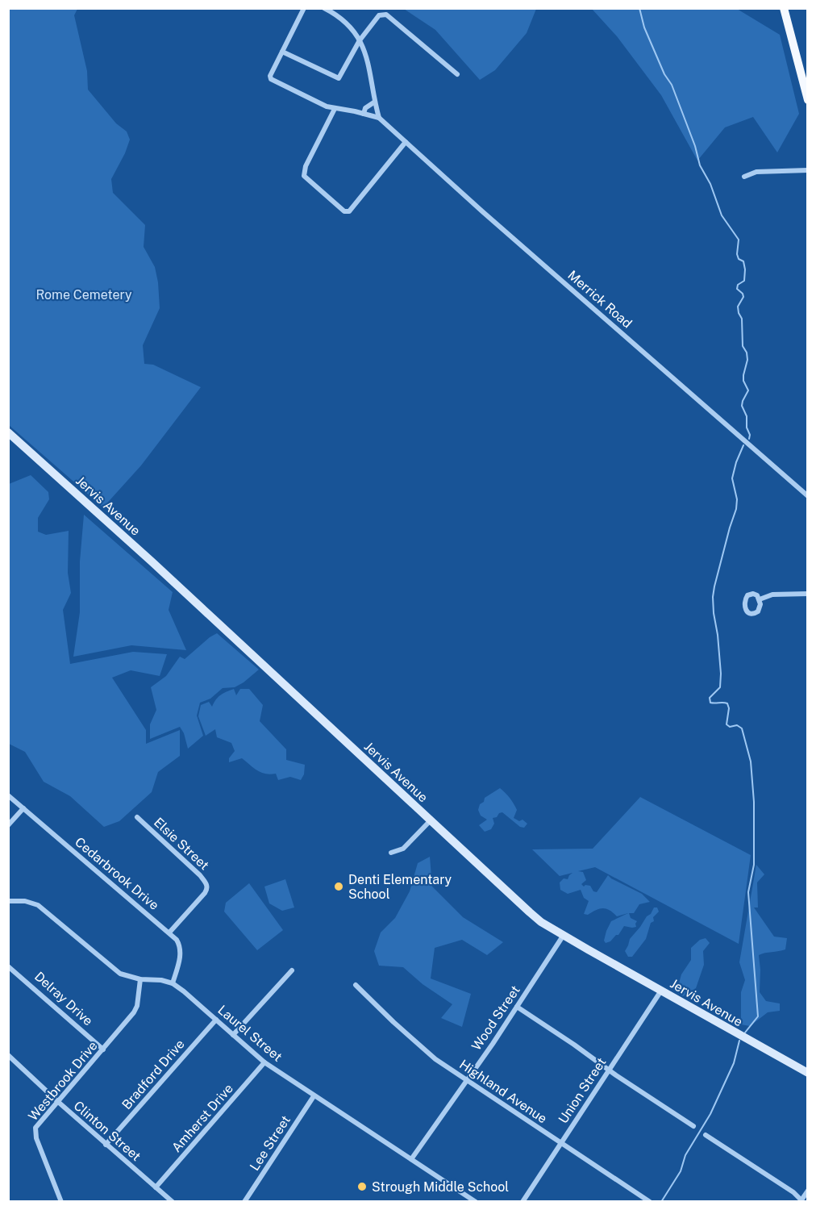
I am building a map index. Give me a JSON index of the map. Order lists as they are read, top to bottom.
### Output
{
  "streets": {
    "street": [
      "Merrick Road",
      "Jervis Avenue",
      "Elsie Street",
      "Cedarbrook Drive",
      "Delray Drive",
      "Wood Street",
      "Laurel Street",
      "Bradford Drive",
      "Westbrook Drive",
      "Union Street",
      "Highland Avenue",
      "Amherst Drive",
      "Clinton Street",
      "Lee Street"
    ]
  },
  "crossings": [
    ["Jervis Avenue", "Wood Street"],
    ["Jervis Avenue", "Union Street"],
    ["Elsie Street", "Cedarbrook Drive"],
    ["Cedarbrook Drive", "Laurel Street"],
    ["Delray Drive", "Westbrook Drive"],
    ["Wood Street", "Laurel Street"],
    ["Wood Street", "Highland Avenue"],
    ["Laurel Street", "Bradford Drive"],
    ["Laurel Street", "Westbrook Drive"],
    ["Laurel Street", "Amherst Drive"],
    ["Laurel Street", "Lee Street"],
    ["Bradford Drive", "Clinton Street"],
    ["Westbrook Drive", "Clinton Street"],
    ["Union Street", "Highland Avenue"],
    ["Amherst Drive", "Clinton Street"]
  ],
  "parks": ["Rome Cemetery"],
  "places": ["Denti Elementary School", "Strough Middle School"]
}
